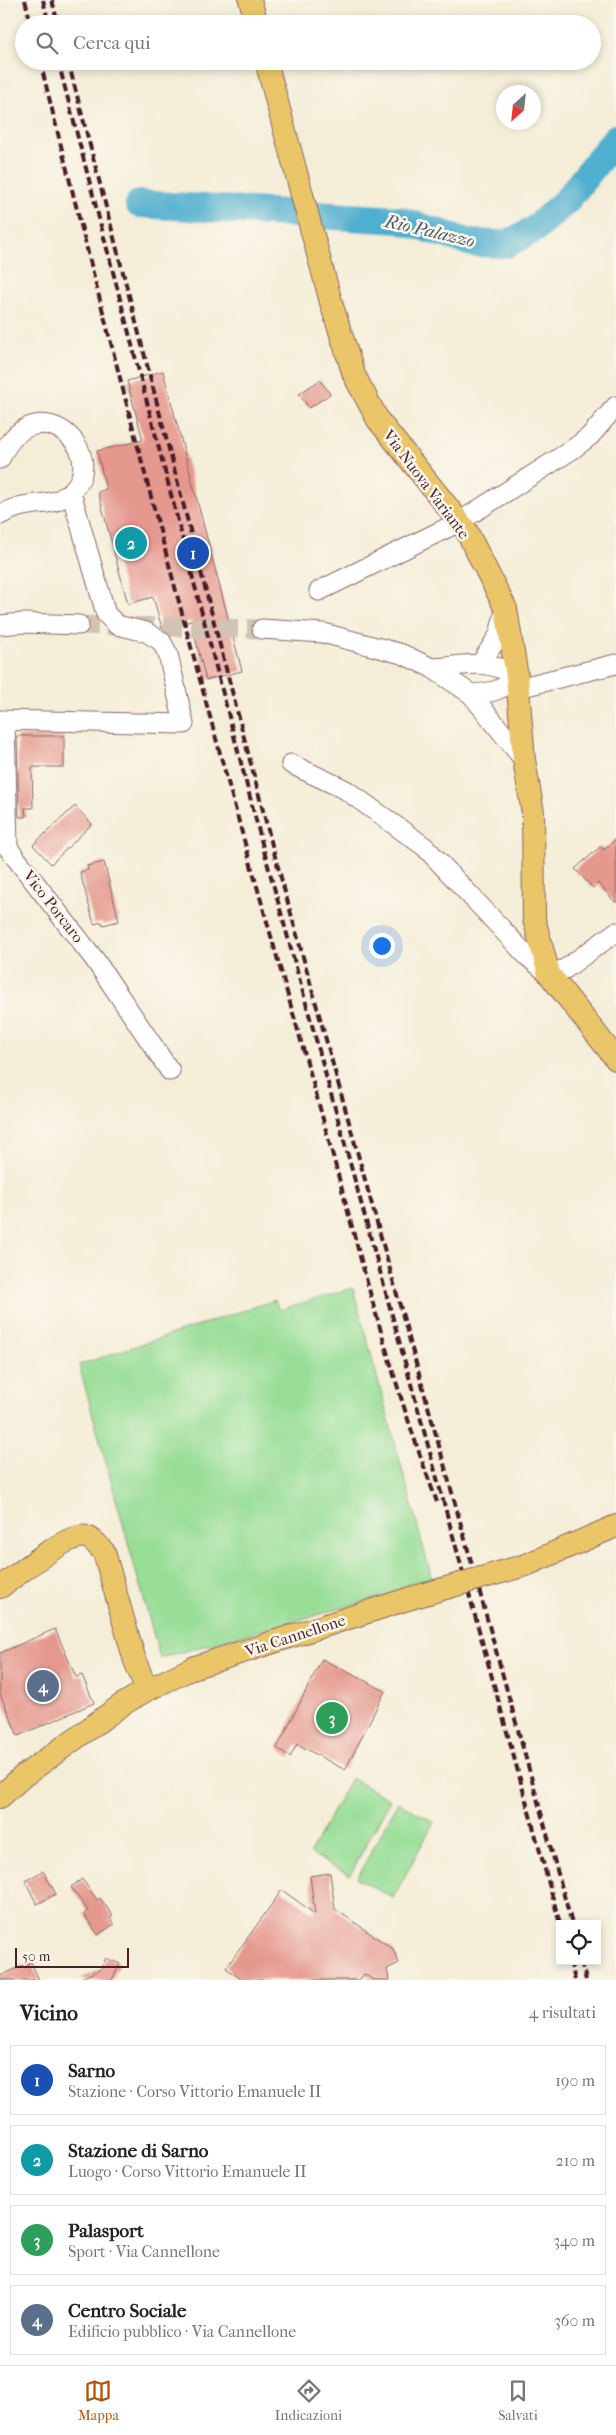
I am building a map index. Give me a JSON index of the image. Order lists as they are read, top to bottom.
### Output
{
  "streets": {
    "main road": ["Via Nuova Variante", "Via Cannellone"],
    "street": ["Vico Porcaro"]
  },
  "water": ["Rio Palazzo"],
  "scale_bar": "50 m",
  "north": "bottom left",
  "page": {
    "search": "Cerca qui",
    "pins": [
      "2",
      "1",
      "4",
      "3"
    ],
    "scale": "50 m",
    "heading": ["Vicino", "4 risultati"],
    "list": [
      {
        "mark": "1",
        "name": "Sarno",
        "note": "Stazione · Corso Vittorio Emanuele II",
        "value": "190 m"
      },
      {
        "mark": "2",
        "name": "Stazione di Sarno",
        "note": "Luogo · Corso Vittorio Emanuele II",
        "value": "210 m"
      },
      {
        "mark": "3",
        "name": "Palasport",
        "note": "Sport · Via Cannellone",
        "value": "340 m"
      },
      {
        "mark": "4",
        "name": "Centro Sociale",
        "note": "Edificio pubblico · Via Cannellone",
        "value": "360 m"
      }
    ],
    "nav": ["Mappa", "Indicazioni", "Salvati"]
  }
}
